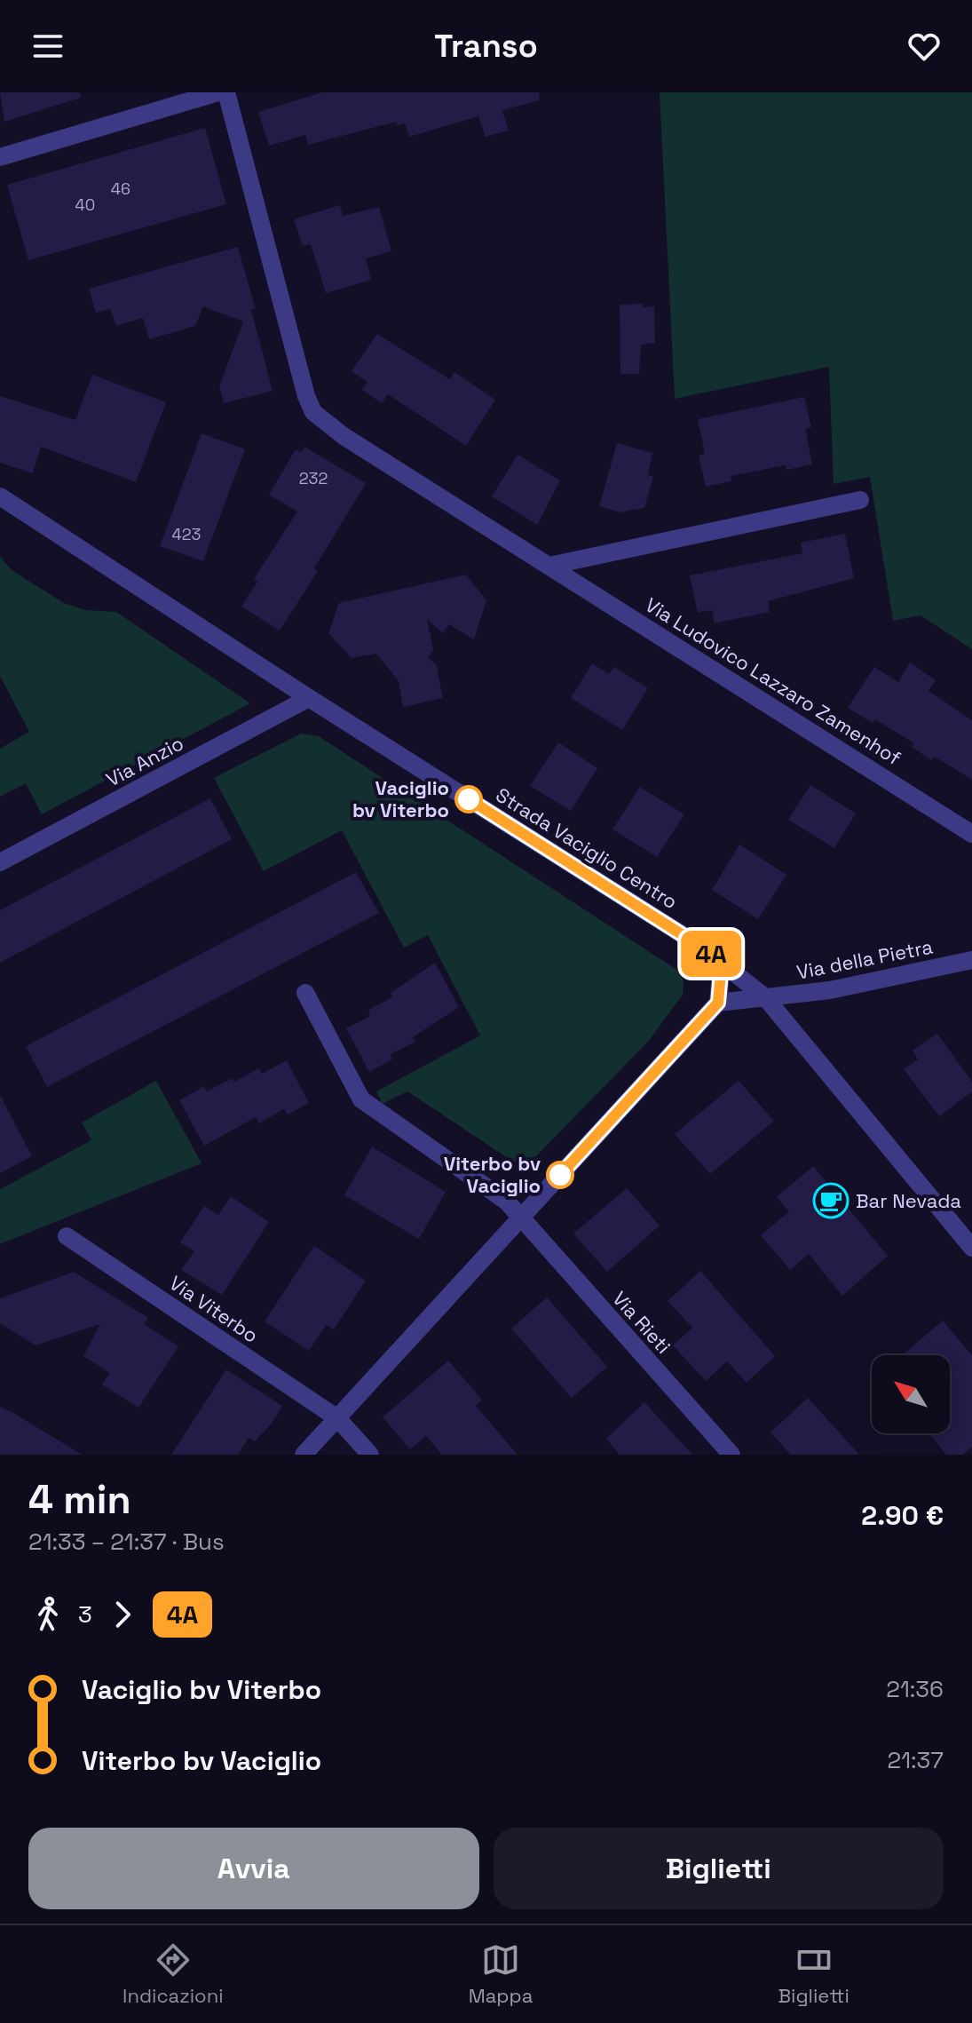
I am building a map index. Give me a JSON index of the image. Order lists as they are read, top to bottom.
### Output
{
  "streets": {
    "street": [
      "Via Ludovico Lazzaro Zamenhof",
      "Via Anzio",
      "Strada Vaciglio Centro",
      "Via della Pietra",
      "Via Viterbo",
      "Via Rieti"
    ]
  },
  "crossings": [
    ["Via Anzio", "Strada Vaciglio Centro"],
    ["Strada Vaciglio Centro", "Via della Pietra"]
  ],
  "places": {
    "other": ["Vaciglio bv Viterbo", "Viterbo bv Vaciglio"],
    "cafe": ["Bar Nevada"]
  },
  "lines": ["bus line 4A"],
  "house_numbers": [
    "46",
    "40",
    "232",
    "423"
  ],
  "north": "top left",
  "page": {
    "header": "Transo",
    "on_map": "4A",
    "heading": ["4 min", "21:33 – 21:37 · Bus", "2.90 €"],
    "legs": ["3", "4A"],
    "list": [
      {
        "name": "Vaciglio bv Viterbo",
        "value": "21:36"
      },
      {
        "name": "Viterbo bv Vaciglio",
        "value": "21:37"
      }
    ],
    "buttons": ["Avvia", "Biglietti"],
    "tabs": ["Indicazioni", "Mappa", "Biglietti"]
  }
}
